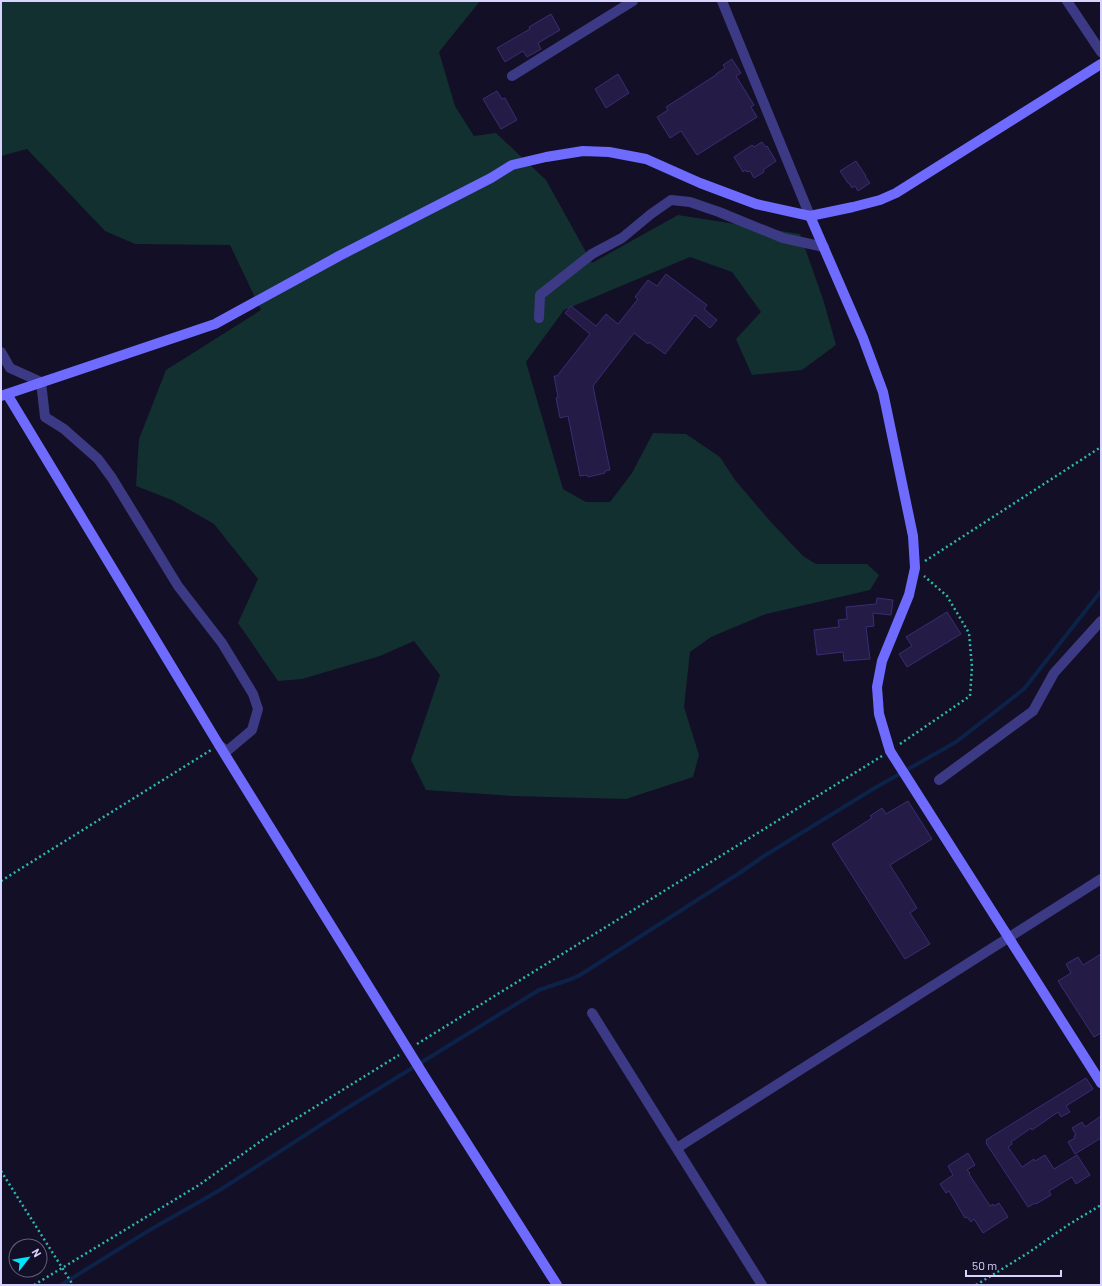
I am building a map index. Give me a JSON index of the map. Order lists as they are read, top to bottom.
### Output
{
  "scale_bar": "50 m",
  "north": "top right"
}
